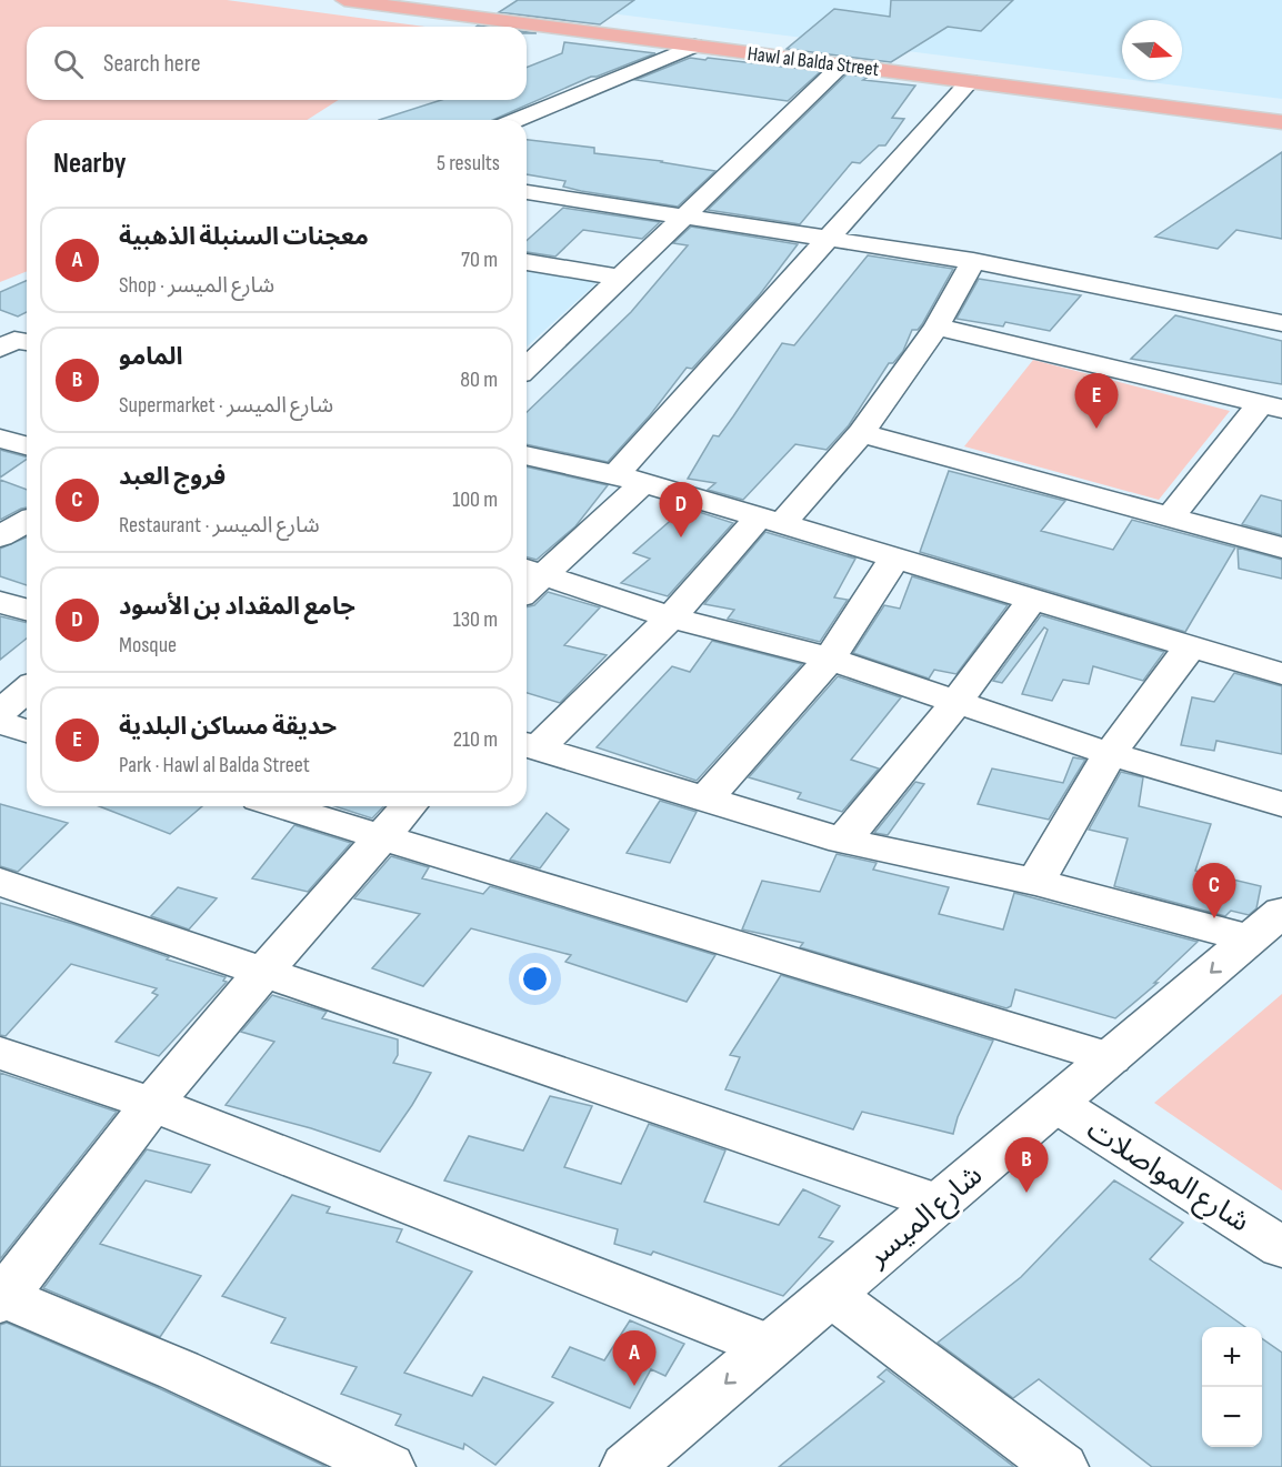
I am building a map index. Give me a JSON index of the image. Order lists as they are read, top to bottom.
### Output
{
  "streets": {
    "main road": ["Hawl al Balda Street"],
    "street": ["شارع المواصلات", "شارع الميسر"]
  },
  "crossings": [
    ["شارع المواصلات", "شارع الميسر"]
  ],
  "north": "right",
  "page": {
    "search": "Search here",
    "heading": ["Nearby", "5 results"],
    "list": [
      {
        "mark": "A",
        "name": "معجنات السنبلة الذهبية",
        "note": "Shop · شارع الميسر",
        "value": "70 m"
      },
      {
        "mark": "B",
        "name": "المامو",
        "note": "Supermarket · شارع الميسر",
        "value": "80 m"
      },
      {
        "mark": "C",
        "name": "فروج العبد",
        "note": "Restaurant · شارع الميسر",
        "value": "100 m"
      },
      {
        "mark": "D",
        "name": "جامع المقداد بن الأسود",
        "note": "Mosque",
        "value": "130 m"
      },
      {
        "mark": "E",
        "name": "حديقة مساكن البلدية",
        "note": "Park · Hawl al Balda Street",
        "value": "210 m"
      }
    ],
    "pins": [
      "E",
      "D",
      "C",
      "B",
      "A"
    ],
    "map_buttons": ["+", "−"]
  }
}
